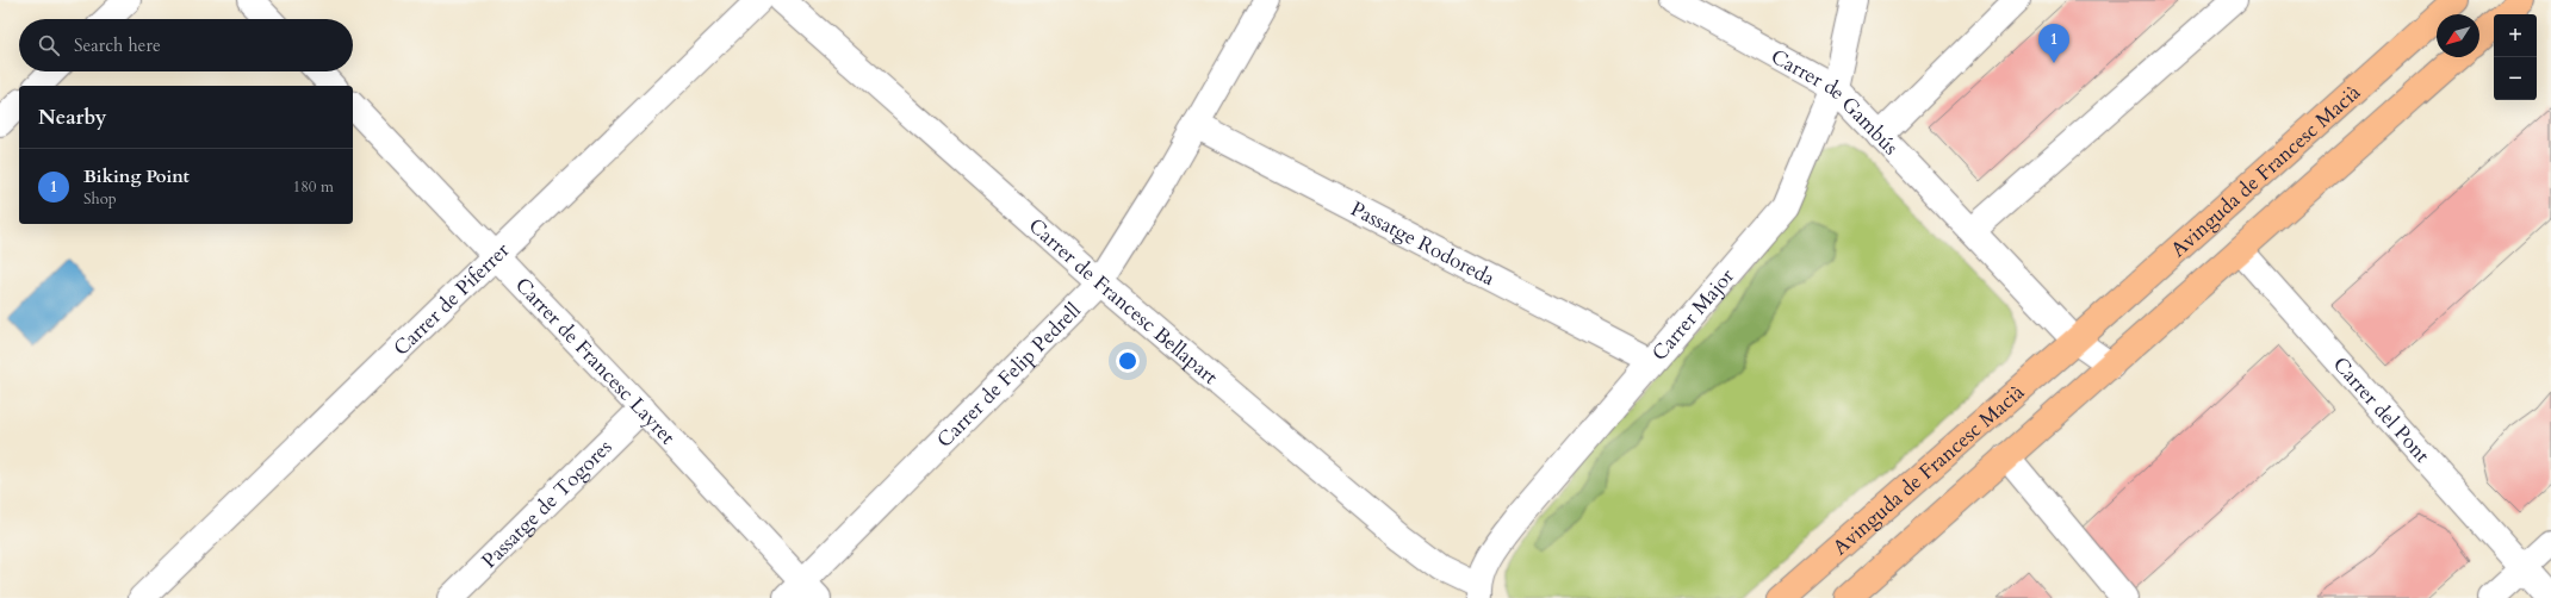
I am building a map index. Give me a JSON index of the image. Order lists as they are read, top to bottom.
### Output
{
  "streets": {
    "main road": ["Avinguda de Francesc Macià"],
    "street": [
      "Carrer de Gambús",
      "Passatge Rodoreda",
      "Carrer de Piferrer",
      "Carrer de Francesc Bellapart",
      "Carrer Major",
      "Carrer de Francesc Layret",
      "Carrer de Felip Pedrell",
      "Carrer del Pont",
      "Passatge de Togores"
    ]
  },
  "crossings": [
    ["Carrer de Gambús", "Carrer Major"],
    ["Avinguda de Francesc Macià", "Carrer del Pont"],
    ["Passatge Rodoreda", "Carrer Major"],
    ["Passatge Rodoreda", "Carrer de Felip Pedrell"],
    ["Carrer de Piferrer", "Carrer de Francesc Layret"],
    ["Carrer de Francesc Bellapart", "Carrer Major"],
    ["Carrer de Francesc Bellapart", "Carrer de Felip Pedrell"],
    ["Carrer de Francesc Layret", "Carrer de Felip Pedrell"],
    ["Carrer de Francesc Layret", "Passatge de Togores"]
  ],
  "north": "bottom left",
  "page": {
    "map_buttons": ["+", "−"],
    "search": "Search here",
    "pins": "1",
    "heading": "Nearby",
    "list": [
      {
        "mark": "1",
        "name": "Biking Point",
        "note": "Shop",
        "value": "180 m"
      }
    ]
  }
}
